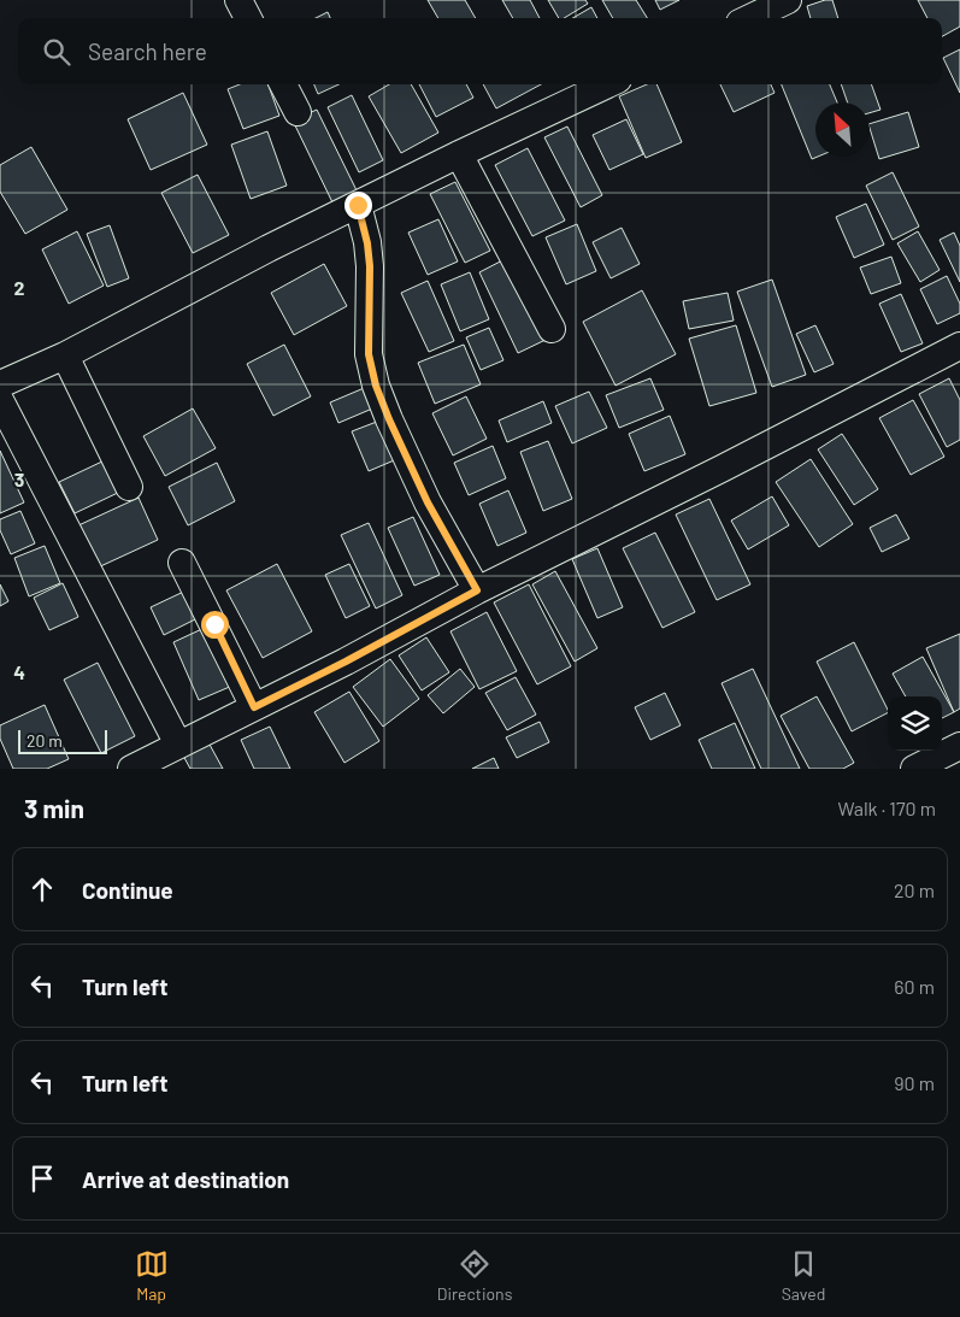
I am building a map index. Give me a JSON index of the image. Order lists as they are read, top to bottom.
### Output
{
  "scale_bar": "20 m",
  "north": "top left",
  "page": {
    "search": "Search here",
    "scale": "20 m",
    "heading": ["3 min", "Walk · 170 m"],
    "list": [
      ["Continue", "20 m"],
      ["Turn left", "60 m"],
      ["Turn left", "90 m"],
      "Arrive at destination"
    ],
    "nav": ["Map", "Directions", "Saved"]
  },
  "grid": {
    "rows": ["2", "3", "4"]
  }
}
